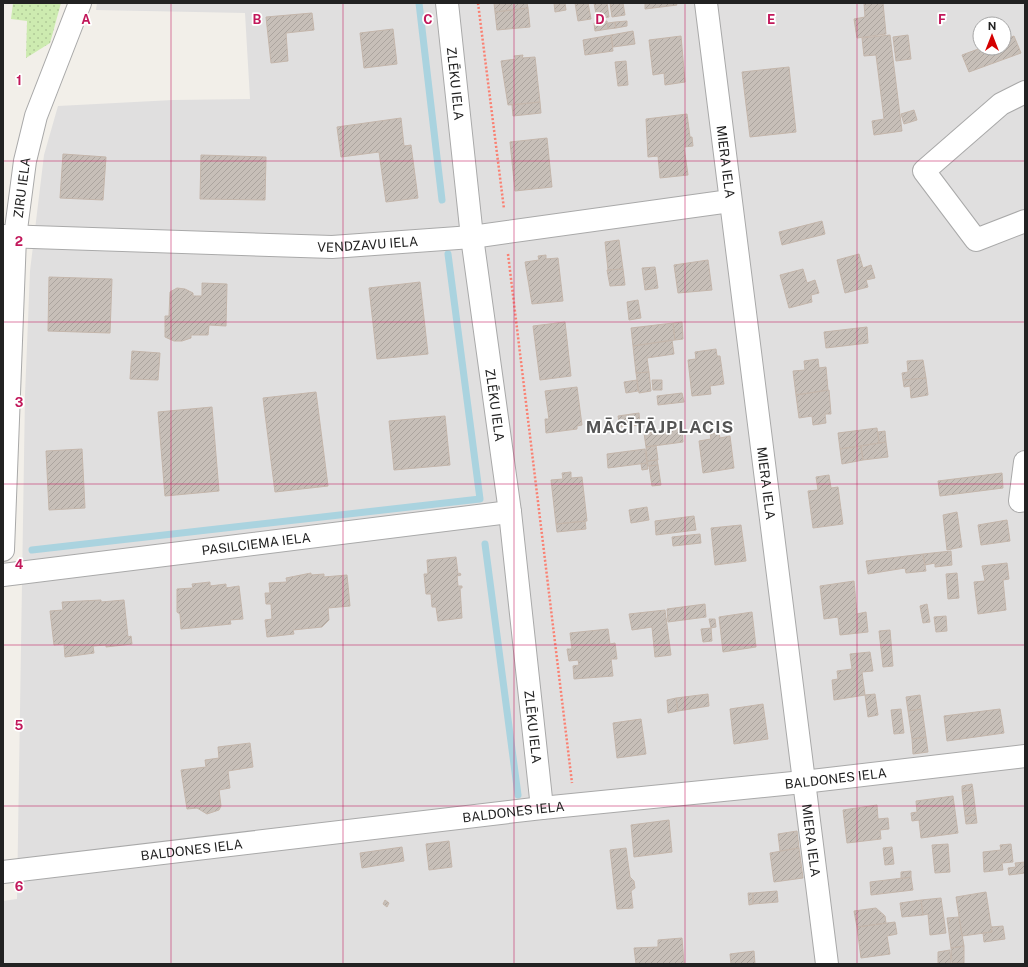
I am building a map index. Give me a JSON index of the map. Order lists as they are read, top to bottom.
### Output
{
  "streets": {
    "street": [
      "ZLĒKU IELA",
      "MIERA IELA",
      "ZIRU IELA",
      "VENDZAVU IELA",
      "PASILCIEMA IELA",
      "BALDONES IELA"
    ]
  },
  "crossings": [
    ["ZLĒKU IELA", "VENDZAVU IELA"],
    ["ZLĒKU IELA", "PASILCIEMA IELA"],
    ["ZLĒKU IELA", "BALDONES IELA"],
    ["MIERA IELA", "VENDZAVU IELA"],
    ["MIERA IELA", "BALDONES IELA"],
    ["ZIRU IELA", "VENDZAVU IELA"]
  ],
  "districts": ["MĀCĪTĀJPLACIS"],
  "north": "top",
  "grid": {
    "columns": [
      "A",
      "B",
      "C",
      "D",
      "E",
      "F"
    ],
    "rows": [
      "1",
      "2",
      "3",
      "4",
      "5",
      "6"
    ]
  }
}
